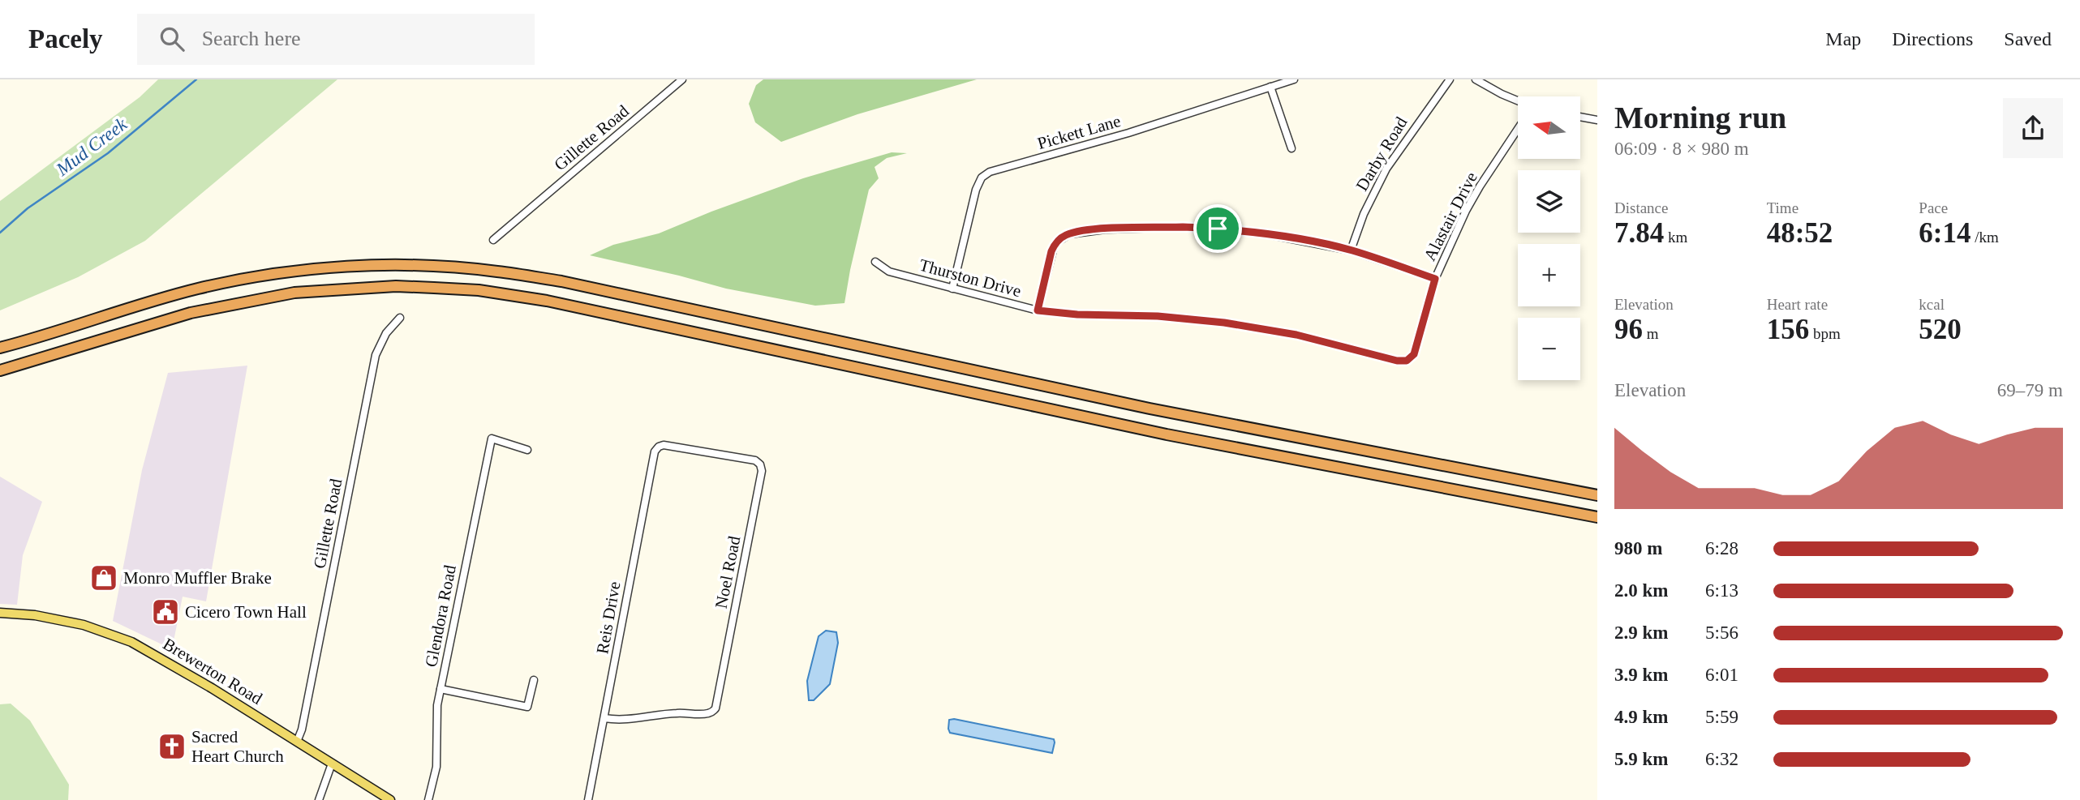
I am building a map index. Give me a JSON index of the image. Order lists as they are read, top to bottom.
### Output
{
  "streets": {
    "main road": ["Brewerton Road"],
    "street": [
      "Pickett Lane",
      "Gillette Road",
      "Darby Road",
      "Alastair Drive",
      "Thurston Drive",
      "Noel Road",
      "Glendora Road",
      "Reis Drive"
    ]
  },
  "crossings": [
    ["Pickett Lane", "Thurston Drive"],
    ["Gillette Road", "Brewerton Road"],
    ["Alastair Drive", "Thurston Drive"],
    ["Noel Road", "Reis Drive"]
  ],
  "water": ["Mud Creek"],
  "places": {
    "shop": ["Monro Muffler Brake"],
    "public building": ["Cicero Town Hall"],
    "church": ["Sacred Heart Church"]
  },
  "north": "left",
  "page": {
    "header": "Pacely",
    "search": "Search here",
    "nav": ["Map", "Directions", "Saved"],
    "heading": ["Morning run", "06:09 · 8 × 980 m"],
    "map_buttons": ["+", "−"],
    "stats": [
      ["Distance", "7.84 km"],
      ["Time", "48:52"],
      ["Pace", "6:14 /km"],
      ["Elevation", "96 m"],
      ["Heart rate", "156 bpm"],
      ["kcal", "520"]
    ],
    "chart": ["Elevation", "69–79 m"],
    "list": [
      {
        "name": "980 m",
        "note": "6:28"
      },
      {
        "name": "2.0 km",
        "note": "6:13"
      },
      {
        "name": "2.9 km",
        "note": "5:56"
      },
      {
        "name": "3.9 km",
        "note": "6:01"
      },
      {
        "name": "4.9 km",
        "note": "5:59"
      },
      {
        "name": "5.9 km",
        "note": "6:32"
      }
    ]
  }
}
